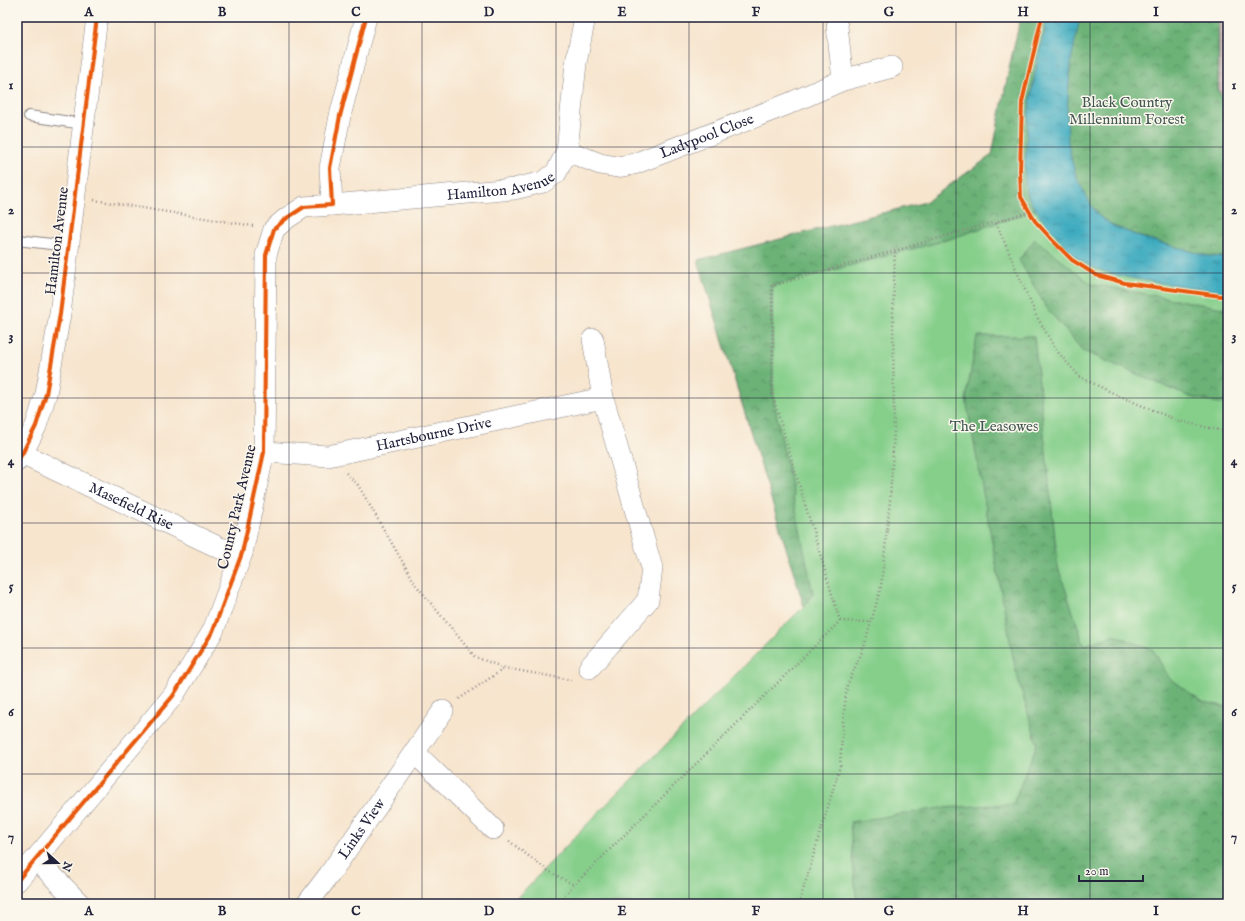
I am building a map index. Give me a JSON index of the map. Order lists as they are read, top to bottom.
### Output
{
  "streets": {
    "street": [
      "Ladypool Close",
      "Hamilton Avenue",
      "Hartsbourne Drive",
      "Masefield Rise",
      "County Park Avenue",
      "Links View"
    ]
  },
  "crossings": [
    ["Ladypool Close", "Hamilton Avenue"],
    ["Hamilton Avenue", "Masefield Rise"],
    ["Hartsbourne Drive", "County Park Avenue"],
    ["Masefield Rise", "County Park Avenue"]
  ],
  "parks": ["Black Country Millennium Forest", "The Leasowes"],
  "scale_bar": "20 m",
  "north": "right",
  "grid": {
    "columns": [
      "A",
      "B",
      "C",
      "D",
      "E",
      "F",
      "G",
      "H",
      "I"
    ],
    "rows": [
      "1",
      "2",
      "3",
      "4",
      "5",
      "6",
      "7"
    ]
  }
}
